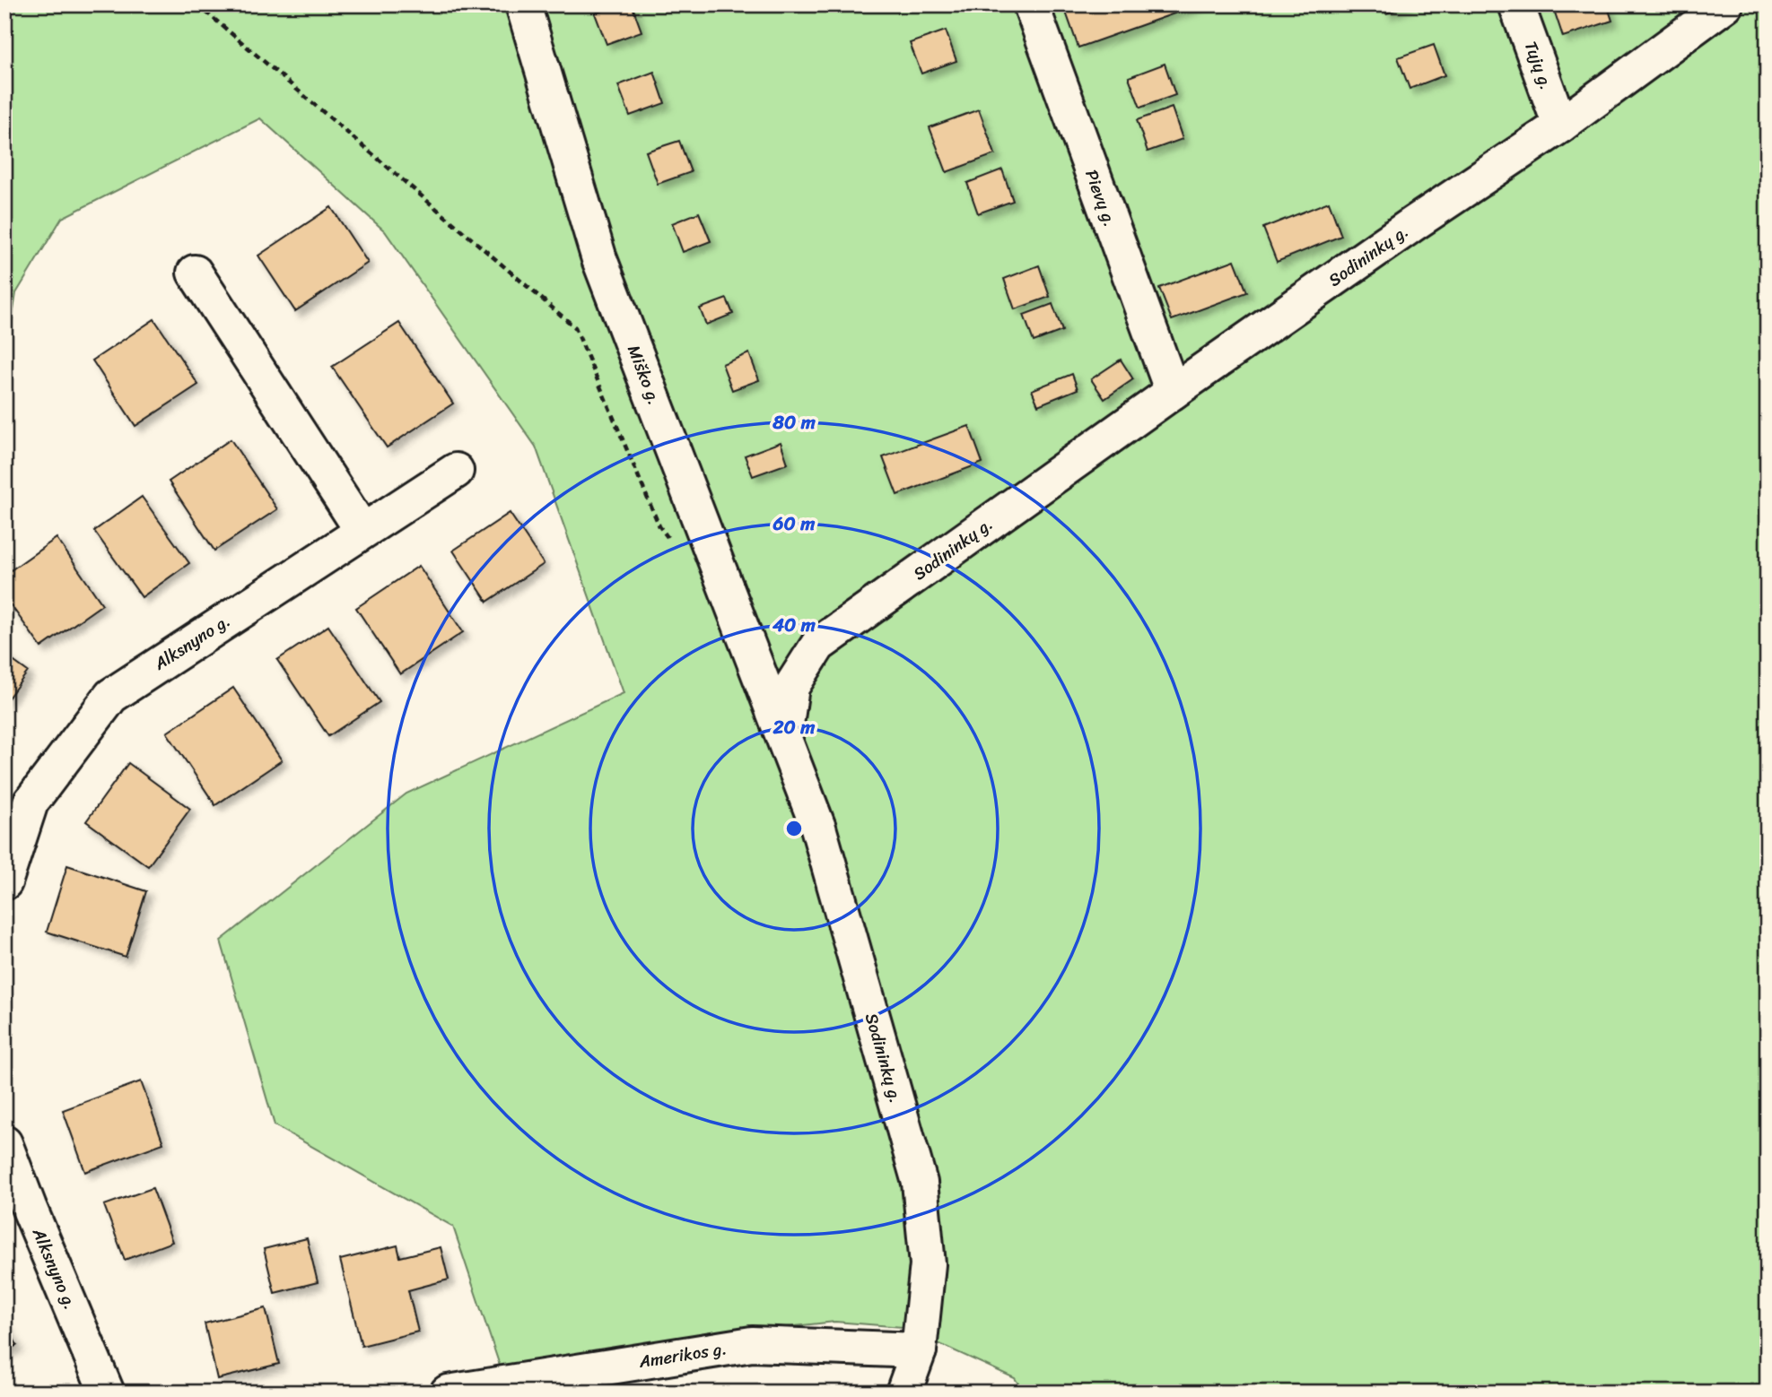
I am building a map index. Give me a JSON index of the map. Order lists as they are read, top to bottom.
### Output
{
  "streets": {
    "street": [
      "Tujų g.",
      "Pievų g.",
      "Sodininkų g.",
      "Miško g.",
      "Alksnyno g.",
      "Amerikos g."
    ]
  },
  "crossings": [
    ["Tujų g.", "Sodininkų g."],
    ["Pievų g.", "Sodininkų g."],
    ["Sodininkų g.", "Miško g."],
    ["Sodininkų g.", "Amerikos g."]
  ],
  "rings": [
    "80 m",
    "60 m",
    "40 m",
    "20 m"
  ]
}
